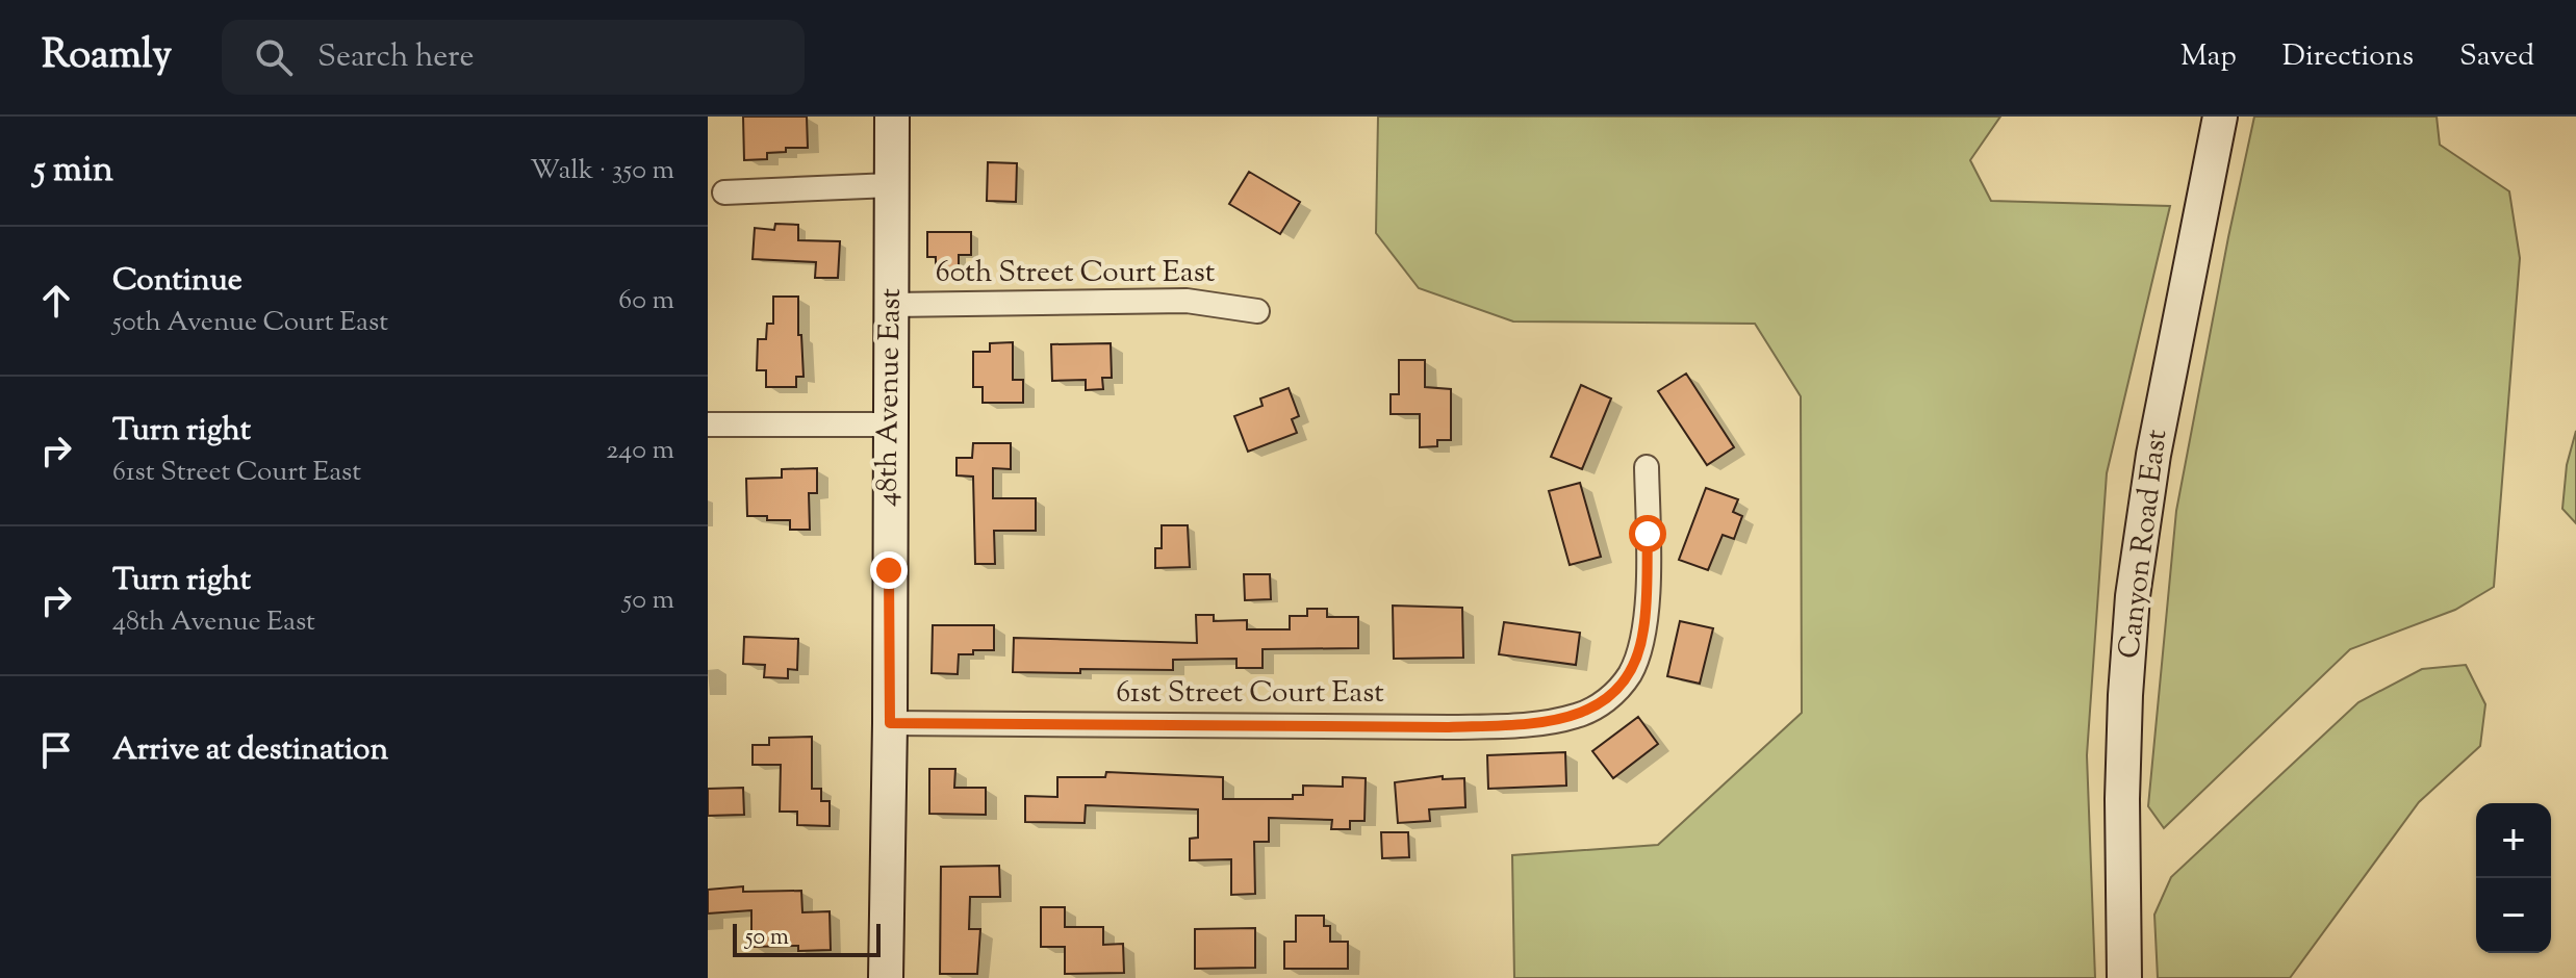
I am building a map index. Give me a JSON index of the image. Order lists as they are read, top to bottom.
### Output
{
  "streets": {
    "street": [
      "60th Street Court East",
      "48th Avenue East",
      "Canyon Road East",
      "61st Street Court East"
    ]
  },
  "crossings": [
    ["60th Street Court East", "48th Avenue East"],
    ["48th Avenue East", "61st Street Court East"]
  ],
  "scale_bar": "50 m",
  "page": {
    "header": "Roamly",
    "search": "Search here",
    "nav": ["Map", "Directions", "Saved"],
    "heading": ["5 min", "Walk · 350 m"],
    "list": [
      ["Continue", "50th Avenue Court East", "60 m"],
      ["Turn right", "61st Street Court East", "240 m"],
      ["Turn right", "48th Avenue East", "50 m"],
      "Arrive at destination"
    ],
    "map_buttons": ["+", "−"],
    "scale": "50 m"
  }
}
